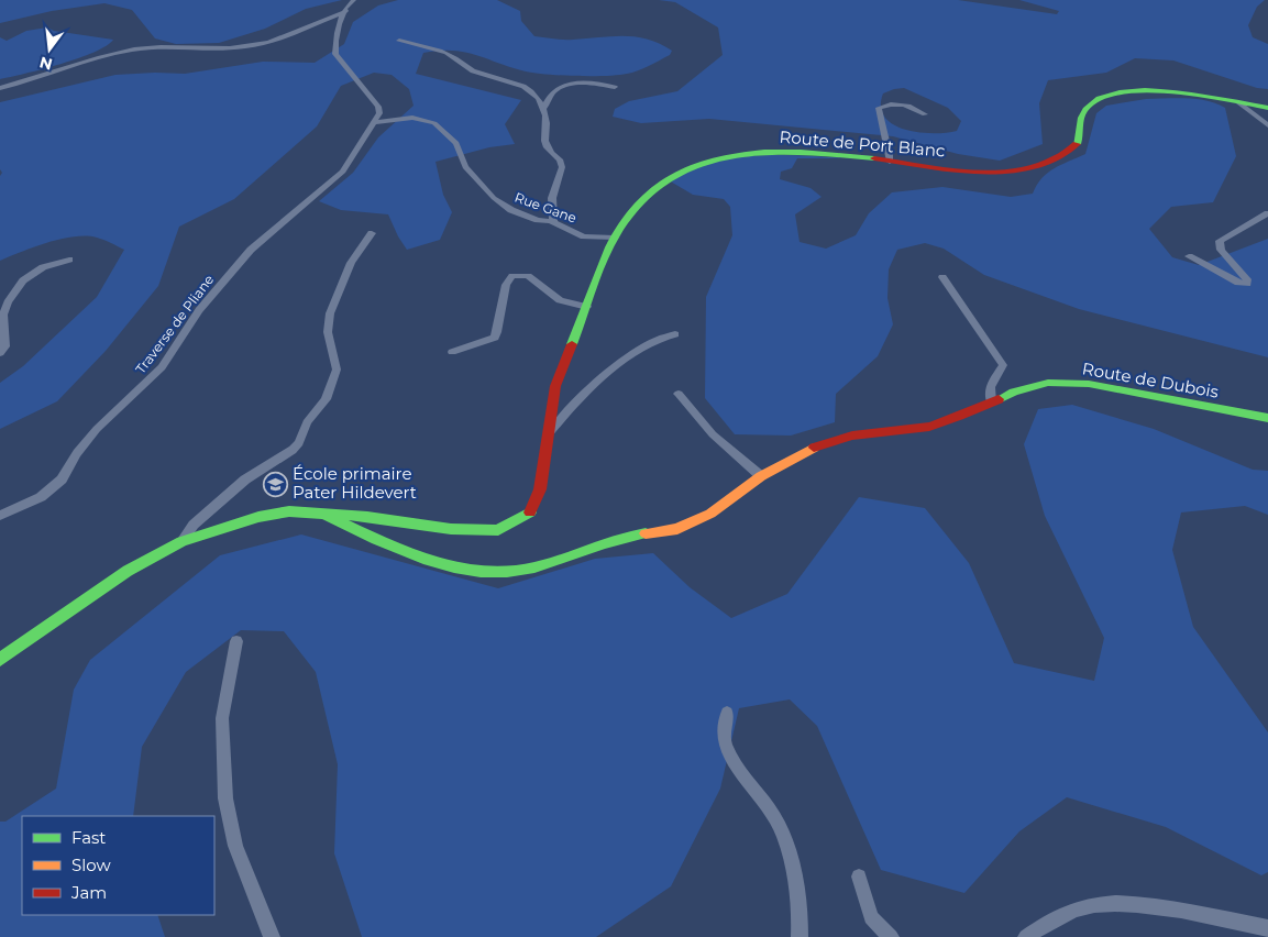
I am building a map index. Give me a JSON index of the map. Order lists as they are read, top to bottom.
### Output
{
  "streets": {
    "street": [
      "Route de Port Blanc",
      "Rue Gane",
      "Traverse de Pliane",
      "Route de Dubois"
    ]
  },
  "crossings": [
    ["Route de Port Blanc", "Rue Gane"],
    ["Route de Port Blanc", "Route de Dubois"],
    ["Rue Gane", "Traverse de Pliane"]
  ],
  "places": {
    "school or university": ["École primaire Pater Hildevert"]
  },
  "legend": ["Fast", "Slow", "Jam"],
  "north": "bottom"
}
